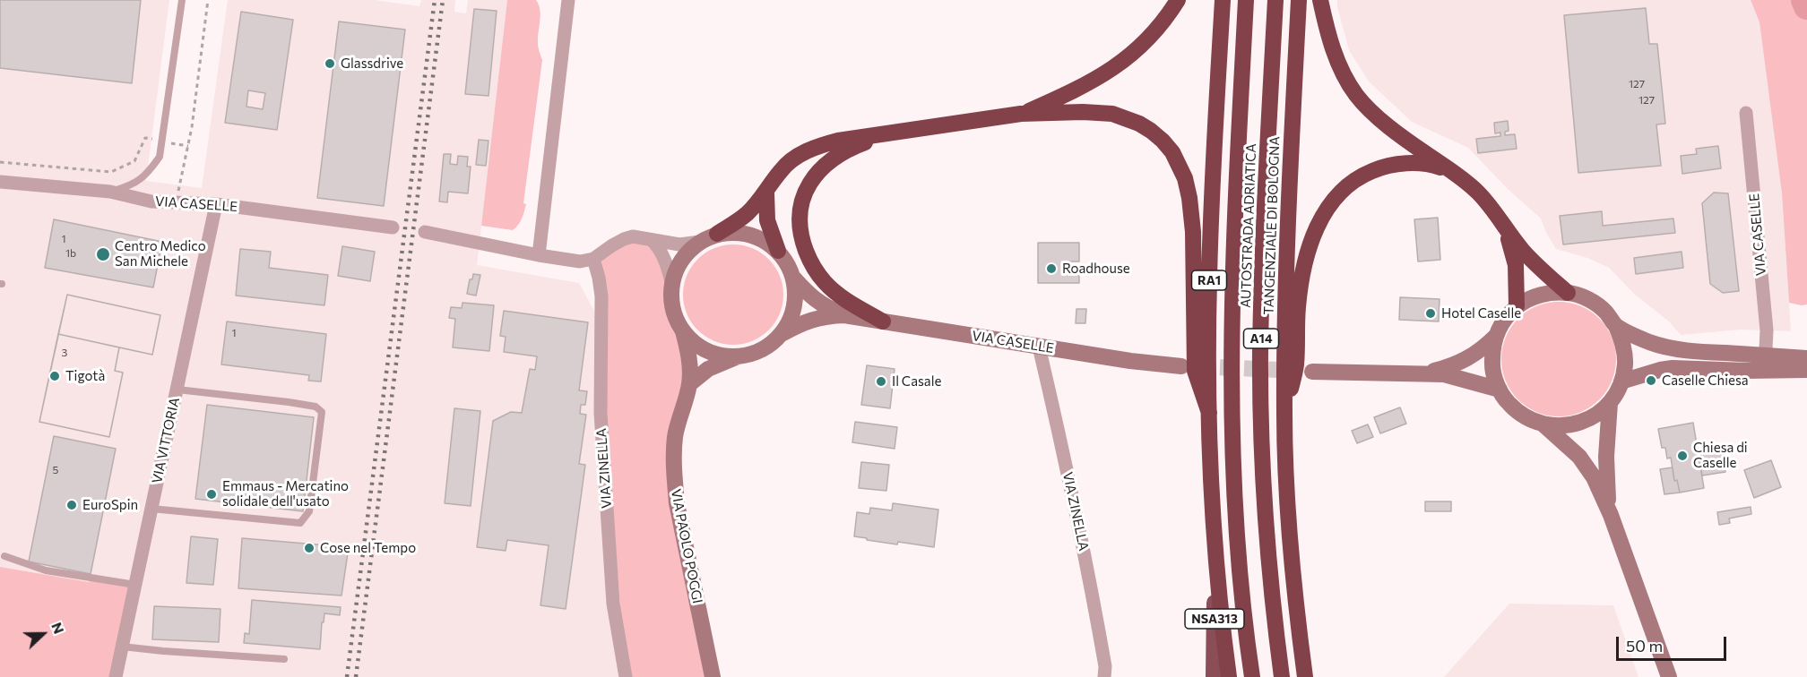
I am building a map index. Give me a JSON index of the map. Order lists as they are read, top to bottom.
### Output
{
  "streets": {
    "highway": [
      "AUTOSTRADA ADRIATICA",
      "TANGENZIALE DI BOLOGNA",
      "RA1",
      "A14",
      "NSA313"
    ],
    "main road": ["VIA CASELLE", "VIA PAOLO POGGI"],
    "street": ["VIA VITTORIA", "VIA ZINELLA"]
  },
  "crossings": [
    ["VIA CASELLE", "VIA VITTORIA"],
    ["VIA CASELLE", "VIA ZINELLA"],
    ["VIA CASELLE", "VIA PAOLO POGGI"],
    ["RA1", "NSA313"]
  ],
  "places": [
    "Glassdrive",
    "Centro Medico San Michele",
    "Roadhouse",
    "Hotel Caselle",
    "Tigotà",
    "Caselle Chiesa",
    "Il Casale",
    "Chiesa di Caselle",
    "Emmaus - Mercatino solidale dell'usato",
    "EuroSpin",
    "Cose nel Tempo"
  ],
  "house_numbers": [
    "127",
    "127",
    "1",
    "1b",
    "1",
    "3",
    "5"
  ],
  "scale_bar": "50 m",
  "north": "right"
}
